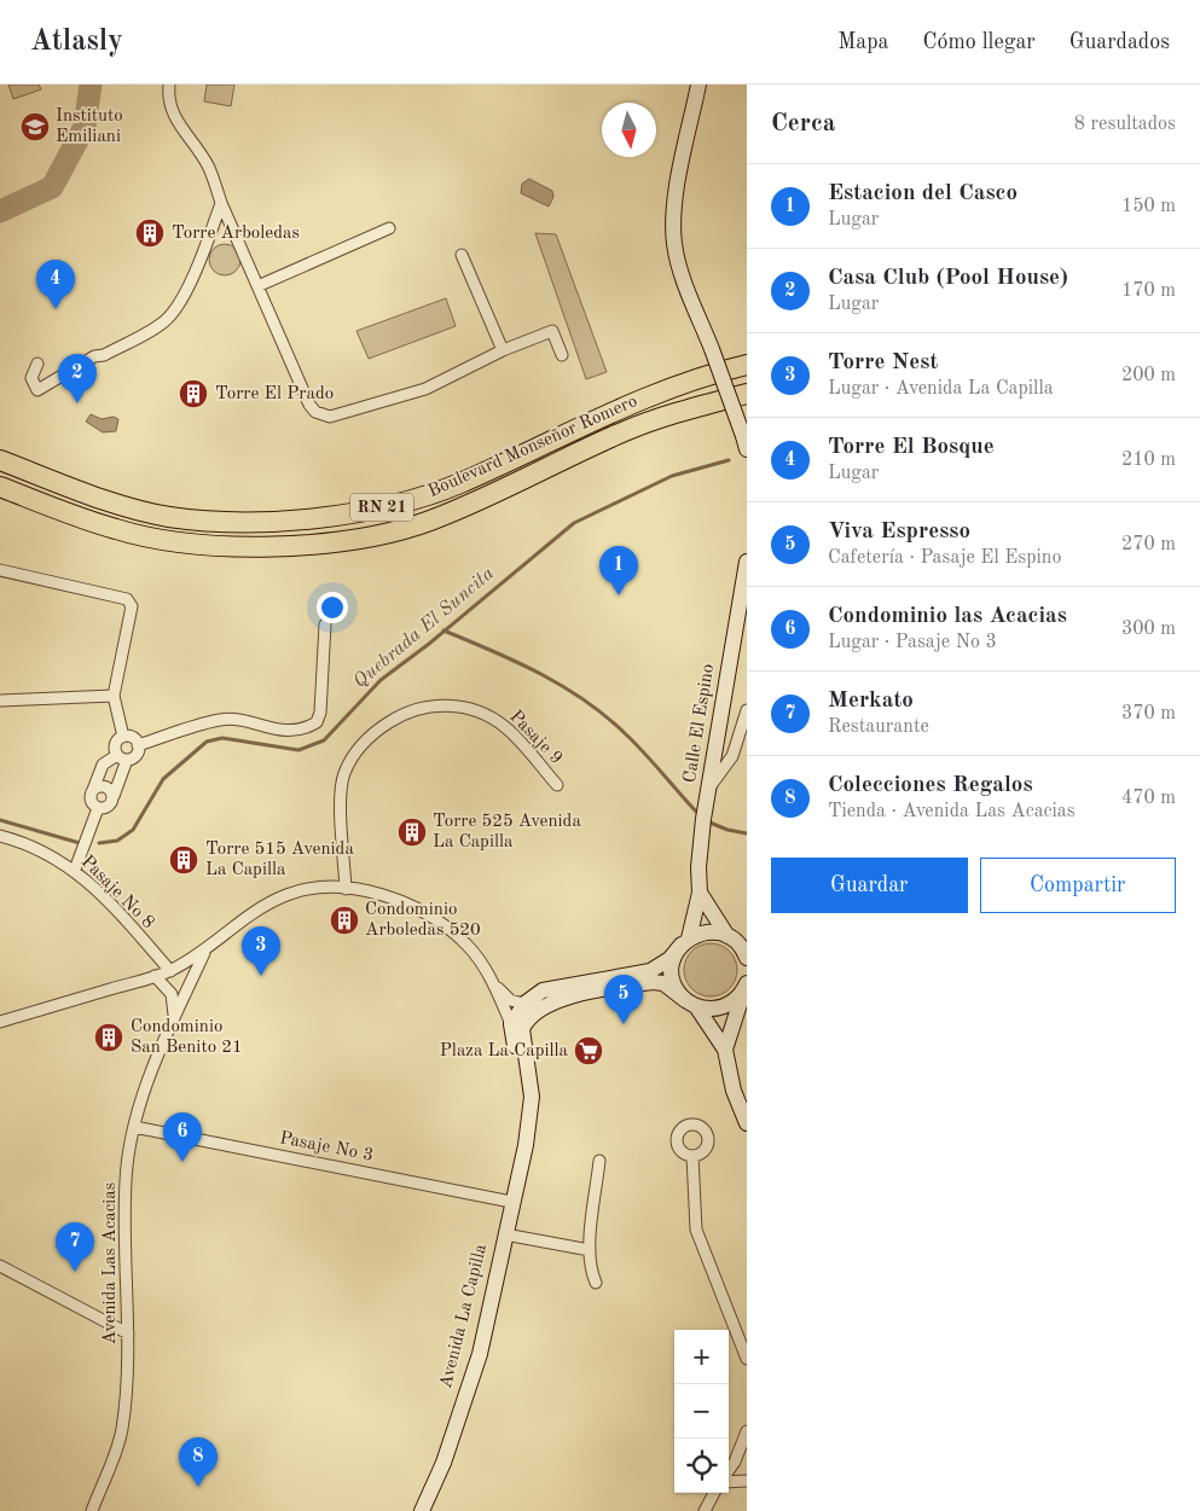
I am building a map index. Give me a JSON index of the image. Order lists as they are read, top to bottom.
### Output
{
  "streets": {
    "highway": ["Boulevard Monseñor Romero", "RN 21"],
    "street": [
      "Calle El Espino",
      "Pasaje 9",
      "Pasaje No 8",
      "Pasaje No 3",
      "Avenida Las Acacias",
      "Avenida La Capilla"
    ]
  },
  "crossings": [
    ["Pasaje 9", "Avenida La Capilla"],
    ["Pasaje No 8", "Avenida La Capilla"],
    ["Pasaje No 3", "Avenida Las Acacias"],
    ["Pasaje No 3", "Avenida La Capilla"],
    ["Avenida Las Acacias", "Avenida La Capilla"]
  ],
  "water": ["Quebrada El Suncita"],
  "places": {
    "school or university": ["Instituto Emiliani"],
    "building": [
      "Torre Arboledas",
      "Torre El Prado",
      "Torre 525 Avenida La Capilla",
      "Torre 515 Avenida La Capilla",
      "Condominio Arboledas 520",
      "Condominio San Benito 21"
    ],
    "supermarket": ["Plaza La Capilla"]
  },
  "north": "bottom",
  "page": {
    "header": "Atlasly",
    "nav": ["Mapa", "Cómo llegar", "Guardados"],
    "heading": ["Cerca", "8 resultados"],
    "list": [
      {
        "mark": "1",
        "name": "Estacion del Casco",
        "note": "Lugar",
        "value": "150 m"
      },
      {
        "mark": "2",
        "name": "Casa Club (Pool House)",
        "note": "Lugar",
        "value": "170 m"
      },
      {
        "mark": "3",
        "name": "Torre Nest",
        "note": "Lugar · Avenida La Capilla",
        "value": "200 m"
      },
      {
        "mark": "4",
        "name": "Torre El Bosque",
        "note": "Lugar",
        "value": "210 m"
      },
      {
        "mark": "5",
        "name": "Viva Espresso",
        "note": "Cafetería · Pasaje El Espino",
        "value": "270 m"
      },
      {
        "mark": "6",
        "name": "Condominio las Acacias",
        "note": "Lugar · Pasaje No 3",
        "value": "300 m"
      },
      {
        "mark": "7",
        "name": "Merkato",
        "note": "Restaurante",
        "value": "370 m"
      },
      {
        "mark": "8",
        "name": "Colecciones Regalos",
        "note": "Tienda · Avenida Las Acacias",
        "value": "470 m"
      }
    ],
    "pins": [
      "4",
      "2",
      "1",
      "3",
      "5",
      "6",
      "7",
      "8"
    ],
    "buttons": ["Guardar", "Compartir"],
    "map_buttons": ["+", "−"]
  }
}
